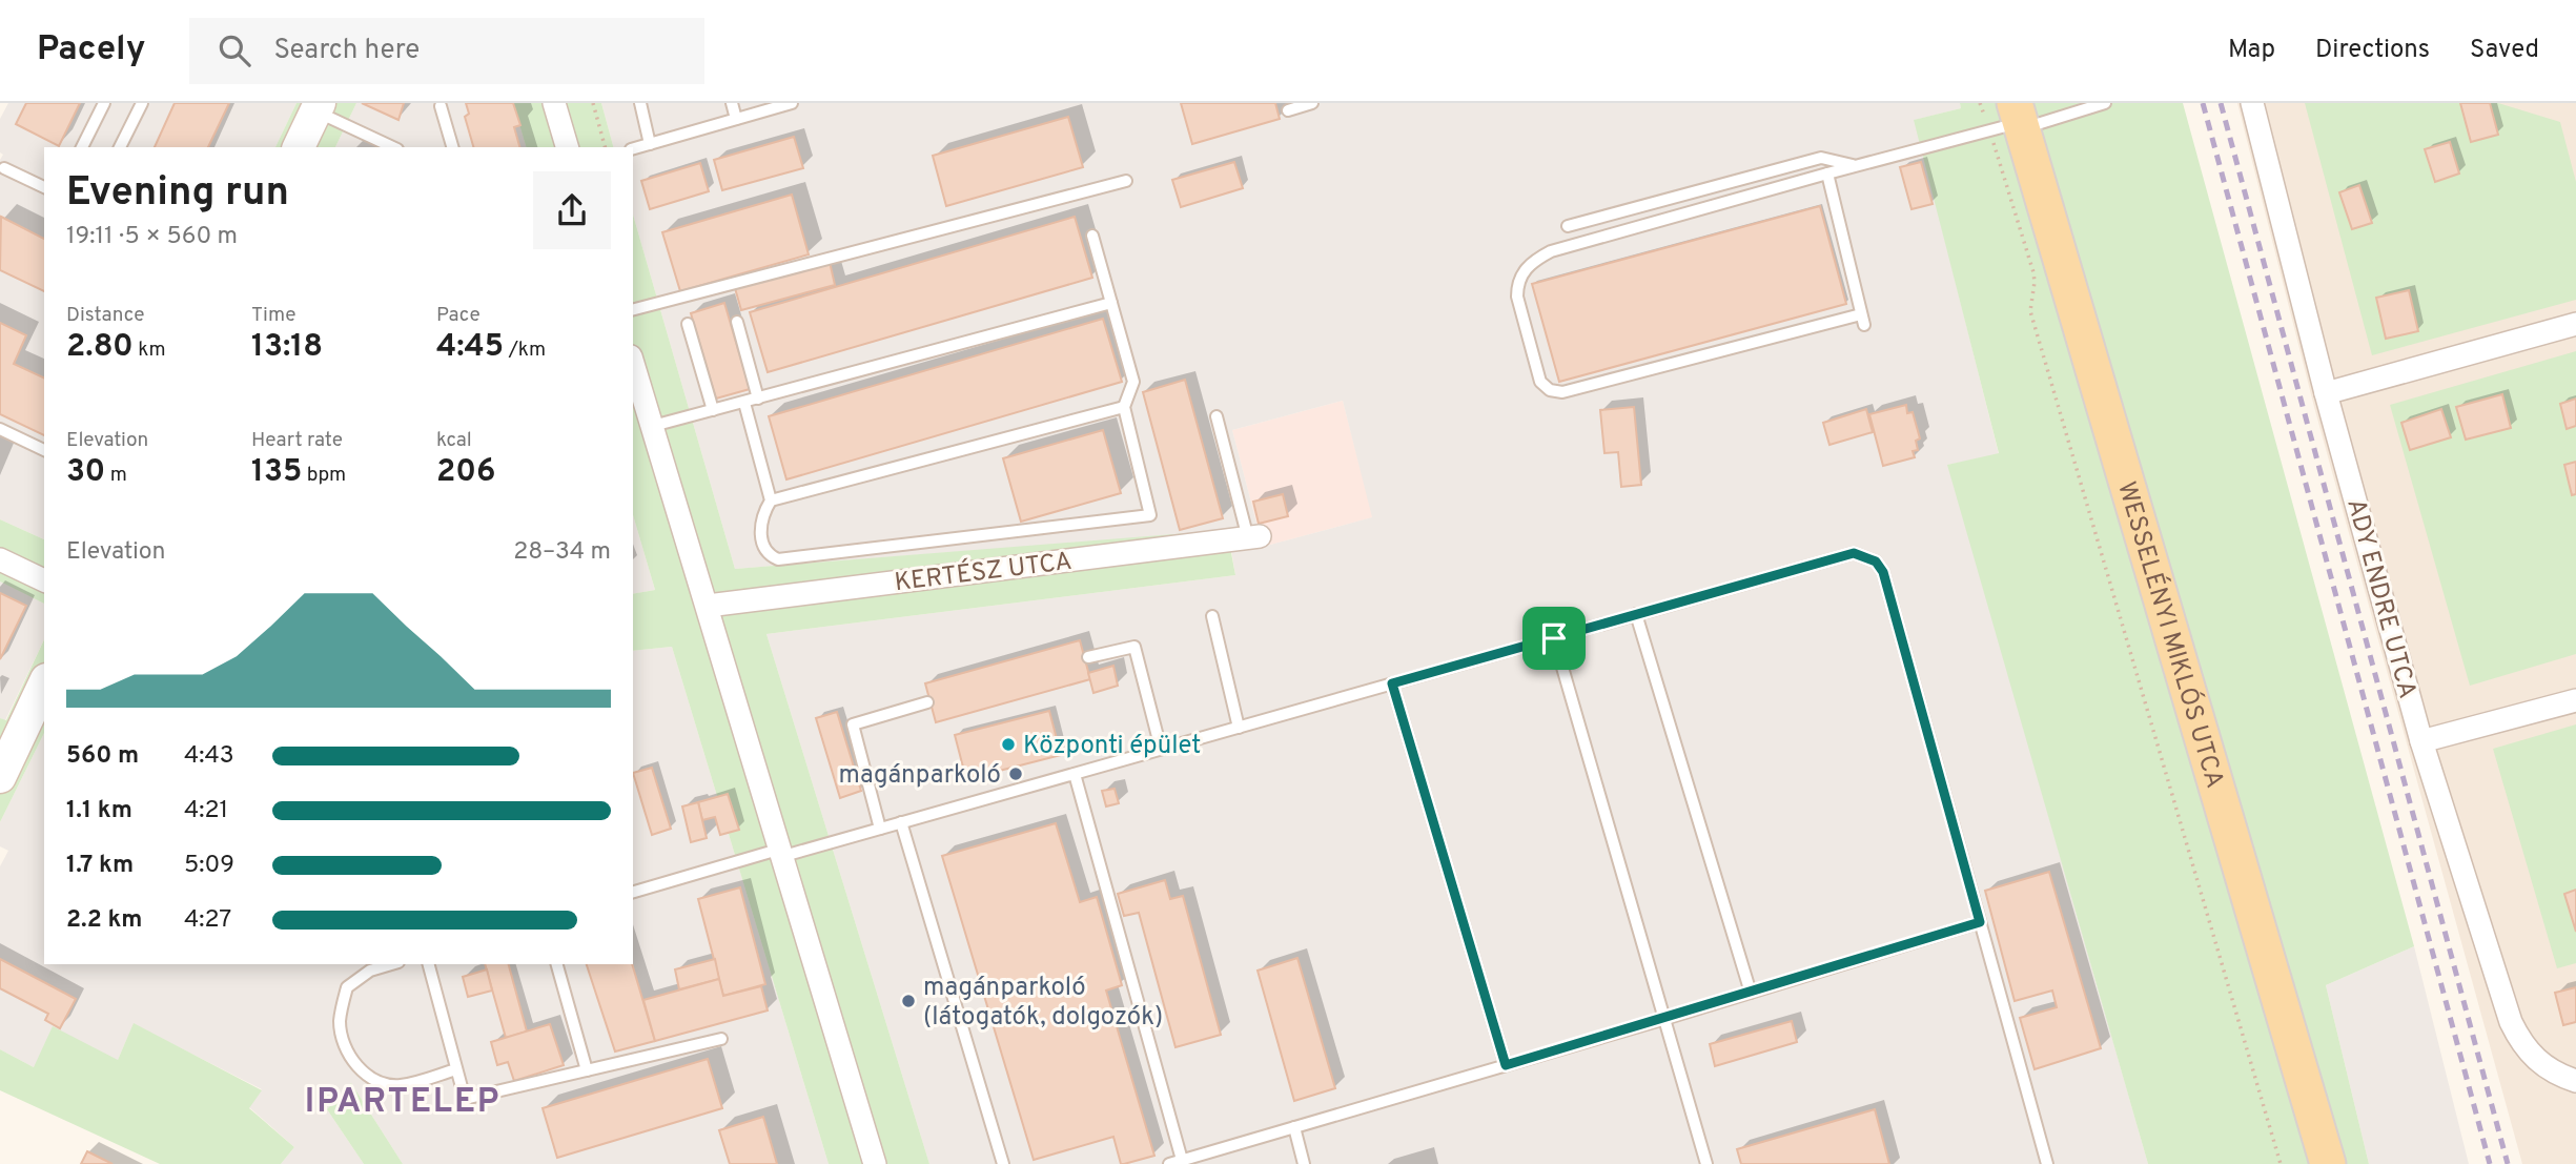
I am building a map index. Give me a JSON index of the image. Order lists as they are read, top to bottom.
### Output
{
  "streets": {
    "main road": ["WESSELÉNYI MIKLÓS UTCA"],
    "street": ["KERTÉSZ UTCA", "ADY ENDRE UTCA"]
  },
  "districts": ["IPARTELEP"],
  "places": ["Központi épület", "magánparkoló", "magánparkoló (látogatók, dolgozók)"],
  "page": {
    "header": "Pacely",
    "search": "Search here",
    "nav": ["Map", "Directions", "Saved"],
    "heading": ["Evening run", "19:11 · 5 × 560 m"],
    "stats": [
      ["Distance", "2.80 km"],
      ["Time", "13:18"],
      ["Pace", "4:45 /km"],
      ["Elevation", "30 m"],
      ["Heart rate", "135 bpm"],
      ["kcal", "206"]
    ],
    "chart": ["Elevation", "28–34 m"],
    "list": [
      {
        "name": "560 m",
        "note": "4:43"
      },
      {
        "name": "1.1 km",
        "note": "4:21"
      },
      {
        "name": "1.7 km",
        "note": "5:09"
      },
      {
        "name": "2.2 km",
        "note": "4:27"
      }
    ]
  }
}
